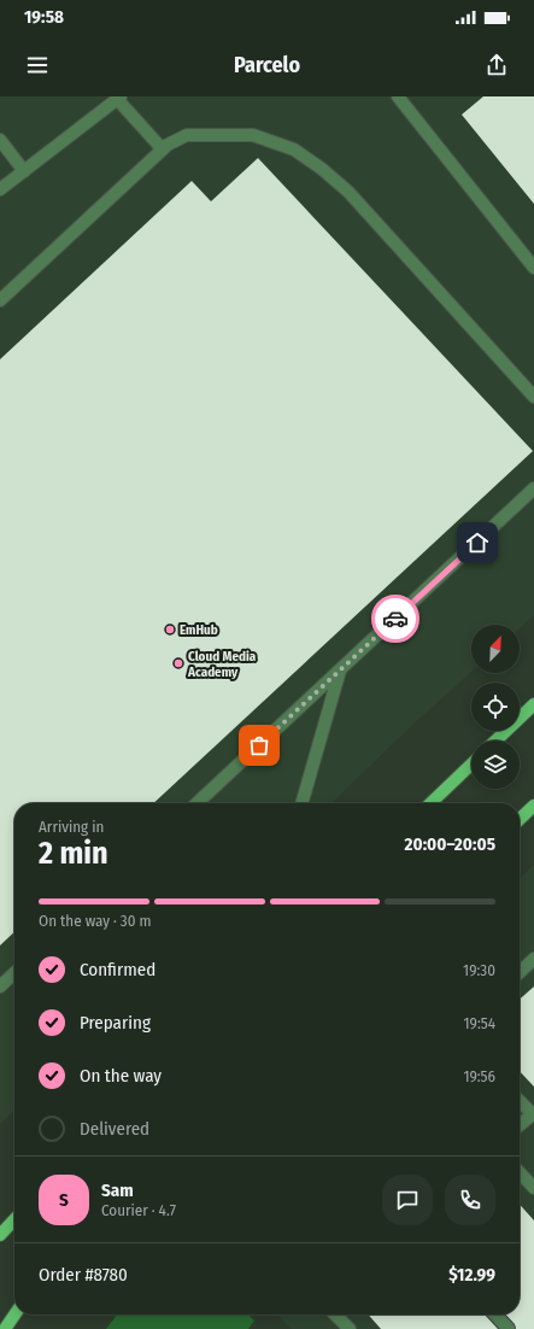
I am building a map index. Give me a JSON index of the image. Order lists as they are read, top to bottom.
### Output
{
  "places": ["EmHub", "Cloud Media Academy"],
  "north": "top right",
  "page": {
    "status": "19:58",
    "header": "Parcelo",
    "heading": ["2 min", "Arriving in", "20:00–20:05"],
    "panel": [
      "Sam",
      "Courier · 4.7",
      "Order #8780",
      "$12.99"
    ],
    "bar": "On the way · 30 m",
    "list": [
      ["Confirmed", "19:30"],
      ["Preparing", "19:54"],
      ["On the way", "19:56"],
      "Delivered"
    ],
    "round": "S"
  }
}
